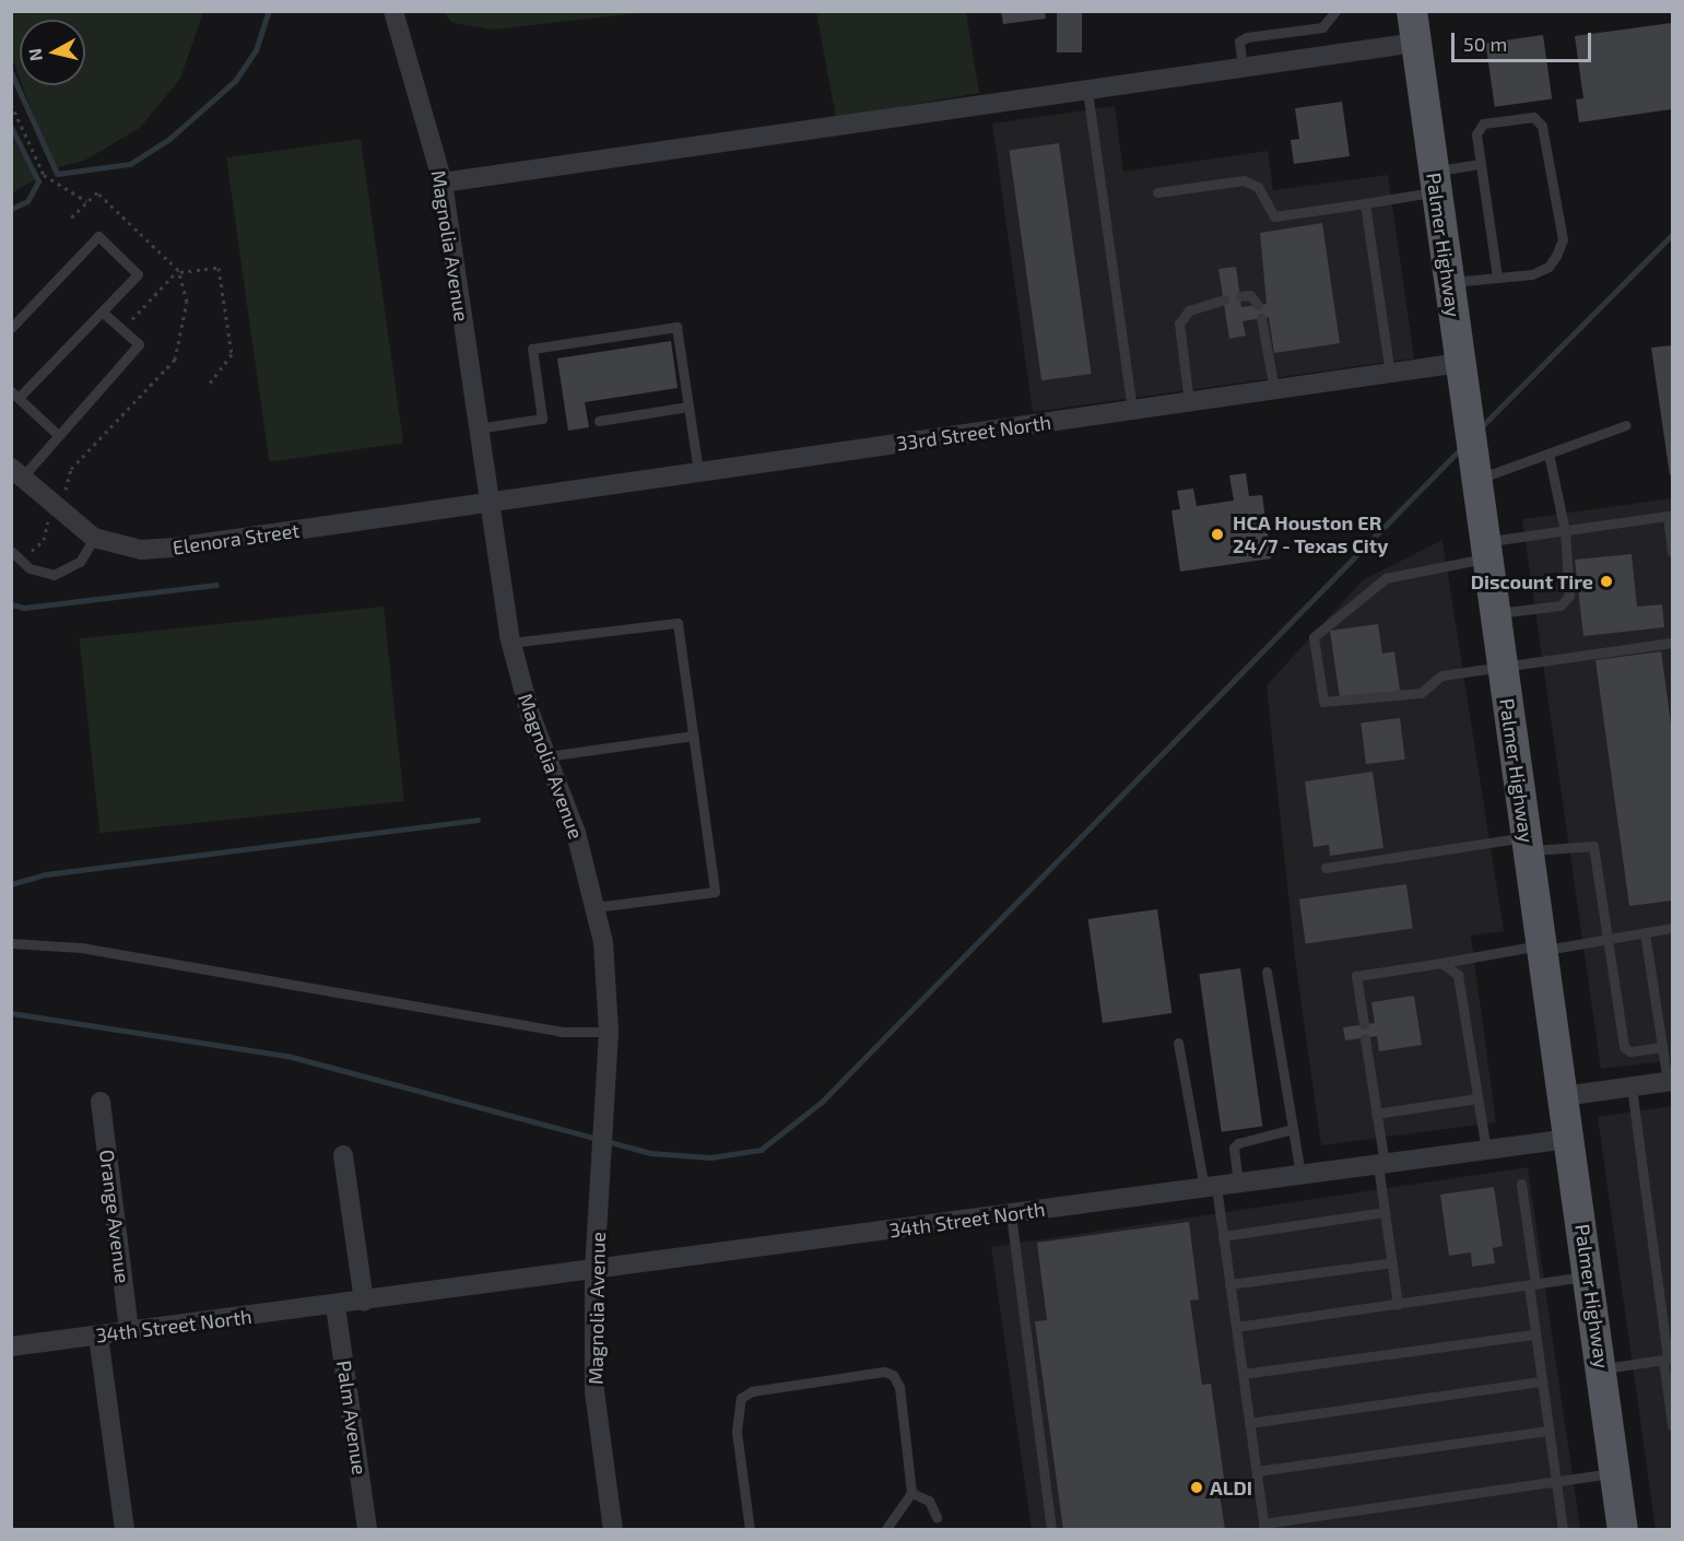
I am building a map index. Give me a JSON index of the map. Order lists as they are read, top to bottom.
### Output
{
  "streets": {
    "main road": ["Palmer Highway"],
    "street": [
      "Magnolia Avenue",
      "33rd Street North",
      "Elenora Street",
      "Orange Avenue",
      "34th Street North",
      "Palm Avenue"
    ]
  },
  "crossings": [
    ["Palmer Highway", "33rd Street North"],
    ["Palmer Highway", "34th Street North"],
    ["Magnolia Avenue", "33rd Street North"],
    ["Magnolia Avenue", "Elenora Street"],
    ["Magnolia Avenue", "34th Street North"],
    ["33rd Street North", "Elenora Street"],
    ["Orange Avenue", "34th Street North"],
    ["34th Street North", "Palm Avenue"]
  ],
  "places": ["HCA Houston ER 24/7 - Texas City", "Discount Tire", "ALDI"],
  "scale_bar": "50 m",
  "north": "left"
}
